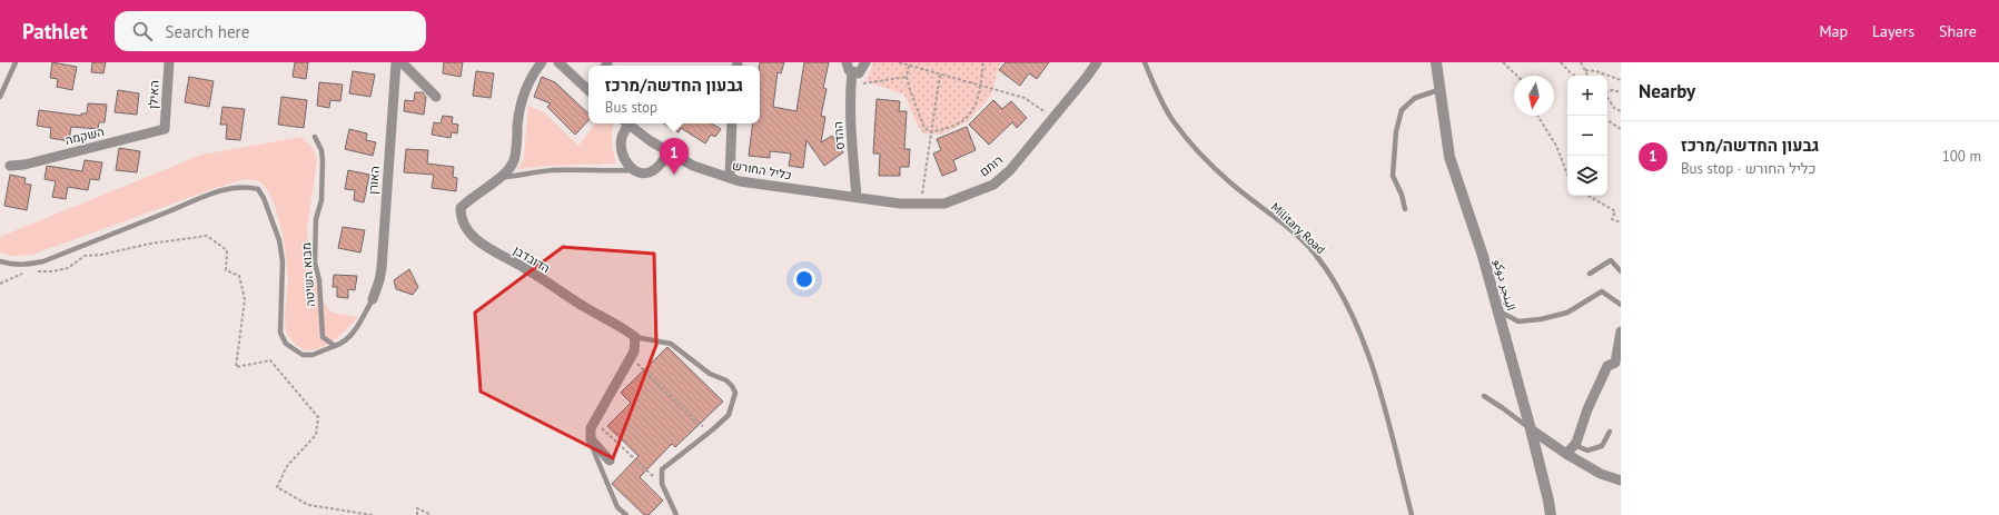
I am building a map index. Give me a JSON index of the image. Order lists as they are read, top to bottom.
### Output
{
  "streets": {
    "street": [
      "האילן",
      "השקמה",
      "ההדס",
      "רותם",
      "כליל החורש",
      "האורן",
      "הדובדבן",
      "البنجر دوكو"
    ],
    "lane": ["Military Road", "מבוא השיטה"]
  },
  "crossings": [
    ["האילן", "השקמה"],
    ["ההדס", "רותם"],
    ["ההדס", "כליל החורש"],
    ["רותם", "כליל החורש"]
  ],
  "north": "bottom",
  "page": {
    "header": "Pathlet",
    "search": "Search here",
    "nav": ["Map", "Layers", "Share"],
    "heading": "Nearby",
    "popup": ["גבעון החדשה/מרכז", "Bus stop"],
    "map_buttons": ["+", "−"],
    "list": [
      {
        "mark": "1",
        "name": "גבעון החדשה/מרכז",
        "note": "Bus stop · כליל החורש",
        "value": "100 m"
      }
    ],
    "pins": "1"
  }
}
